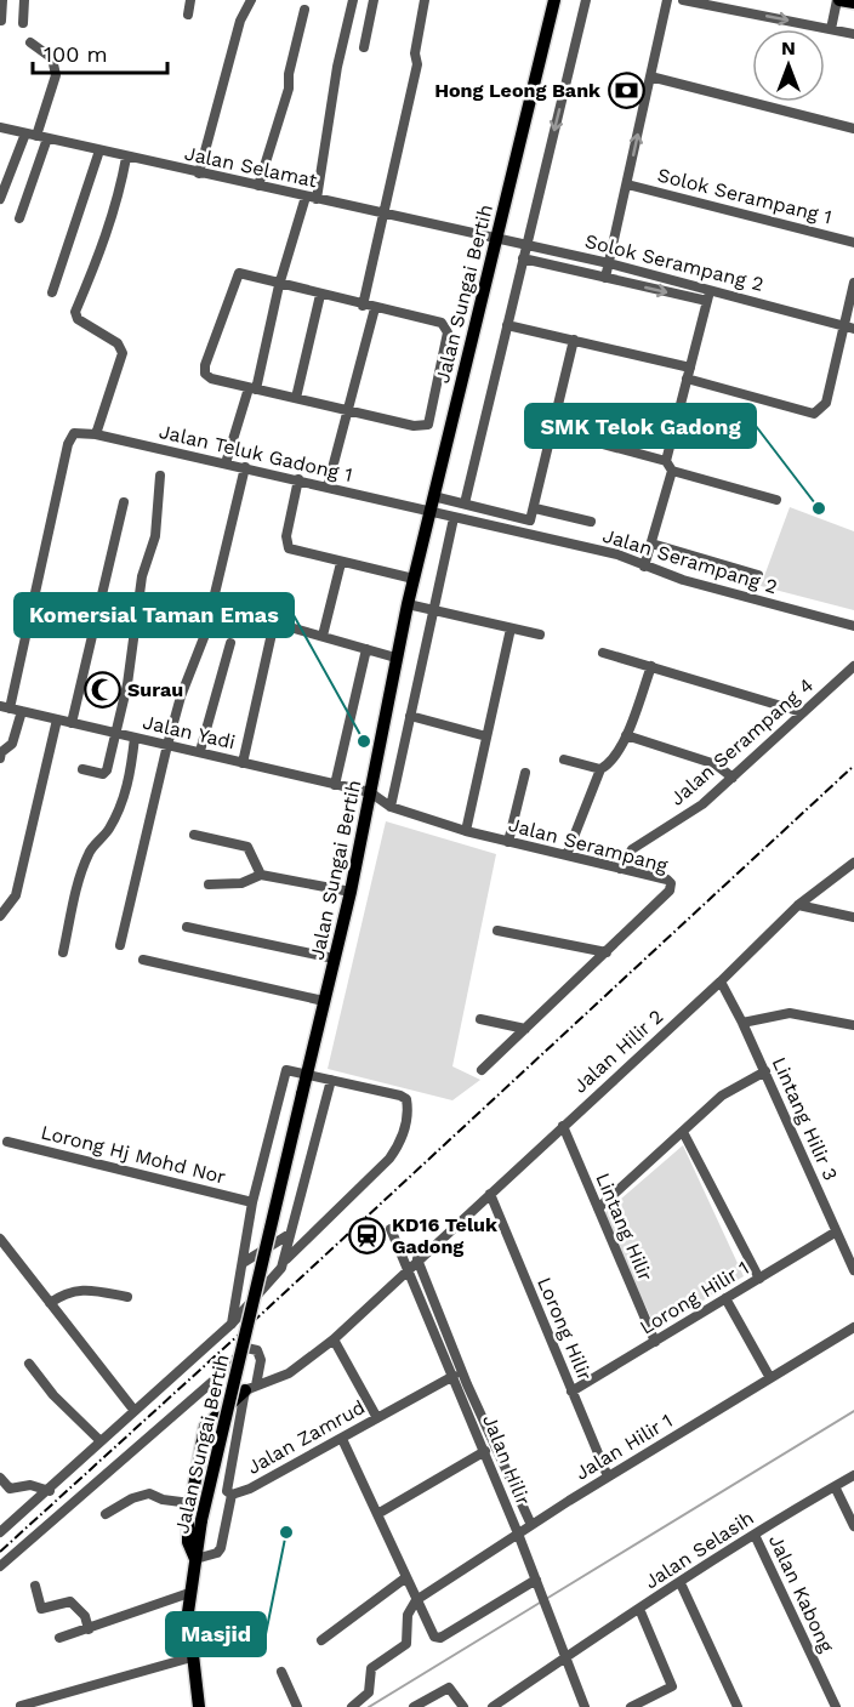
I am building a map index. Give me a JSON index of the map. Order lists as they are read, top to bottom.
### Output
{
  "streets": {
    "main road": ["Jalan Sungai Bertih"],
    "street": [
      "Jalan Selamat",
      "Solok Serampang 1",
      "Solok Serampang 2",
      "Jalan Teluk Gadong 1",
      "Jalan Serampang 2",
      "Jalan Yadi",
      "Jalan Serampang 4",
      "Jalan Serampang",
      "Jalan Hilir 2",
      "Lintang Hilir 3",
      "Lorong Hj Mohd Nor",
      "Lintang Hilir",
      "Lorong Hilir 1",
      "Lorong Hilir",
      "Jalan Zamrud",
      "Jalan Hilir 1",
      "Jalan Hilir",
      "Jalan Selasih",
      "Jalan Kabong"
    ]
  },
  "crossings": [
    ["Jalan Selamat", "Solok Serampang 2"],
    ["Jalan Selamat", "Jalan Sungai Bertih"],
    ["Solok Serampang 2", "Jalan Sungai Bertih"],
    ["Jalan Sungai Bertih", "Jalan Teluk Gadong 1"],
    ["Jalan Sungai Bertih", "Jalan Serampang 2"],
    ["Jalan Sungai Bertih", "Jalan Yadi"],
    ["Jalan Sungai Bertih", "Jalan Serampang"],
    ["Jalan Teluk Gadong 1", "Jalan Serampang 2"],
    ["Jalan Teluk Gadong 1", "Jalan Yadi"],
    ["Jalan Yadi", "Jalan Serampang"],
    ["Jalan Serampang 4", "Jalan Serampang"],
    ["Jalan Hilir 2", "Lintang Hilir 3"],
    ["Jalan Hilir 2", "Lintang Hilir"],
    ["Jalan Hilir 2", "Lorong Hilir"],
    ["Jalan Hilir 2", "Jalan Zamrud"],
    ["Jalan Hilir 2", "Jalan Hilir"],
    ["Lintang Hilir 3", "Lorong Hilir 1"],
    ["Lintang Hilir", "Lorong Hilir 1"],
    ["Lorong Hilir 1", "Lorong Hilir"],
    ["Lorong Hilir", "Jalan Hilir 1"],
    ["Jalan Zamrud", "Jalan Hilir"],
    ["Jalan Hilir 1", "Jalan Hilir"],
    ["Jalan Hilir", "Jalan Selasih"],
    ["Jalan Selasih", "Jalan Kabong"]
  ],
  "places": {
    "bank": ["Hong Leong Bank"],
    "other": ["SMK Telok Gadong", "Komersial Taman Emas", "Masjid"],
    "mosque": ["Surau"],
    "station": ["KD16 Teluk Gadong"]
  },
  "scale_bar": "100 m",
  "north": "top"
}
